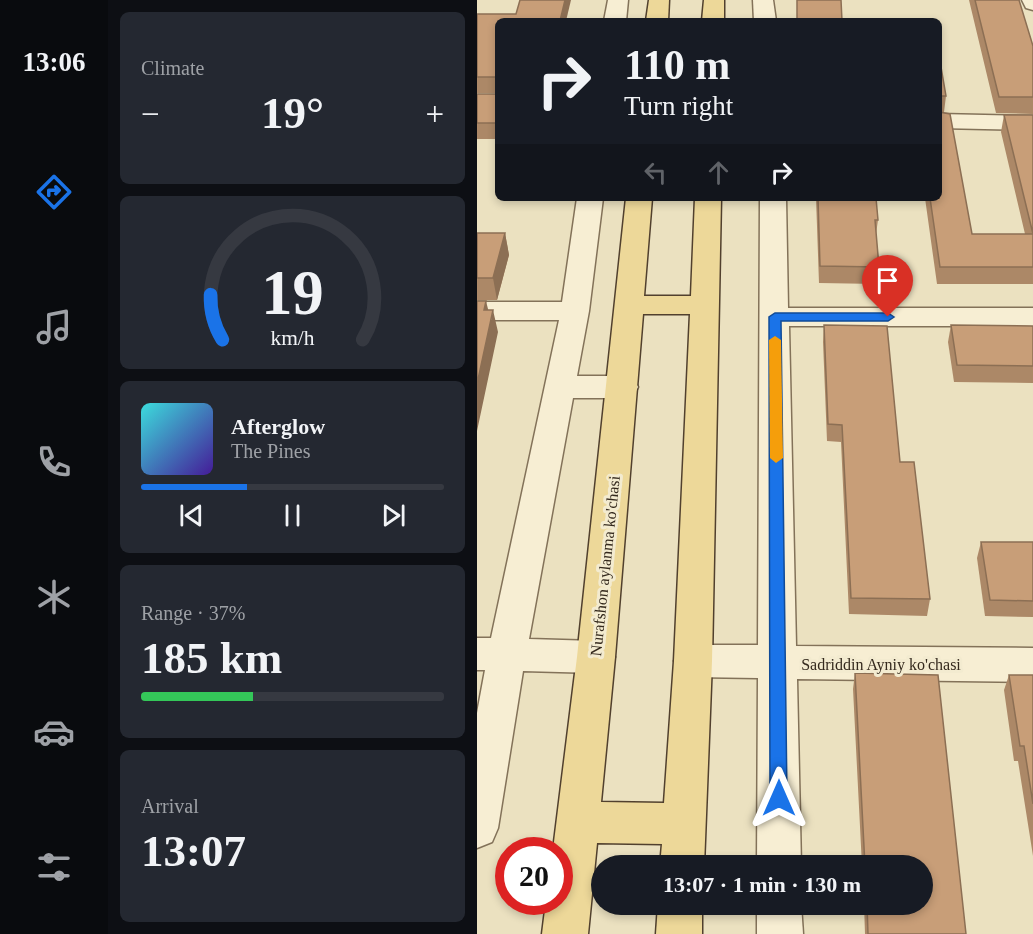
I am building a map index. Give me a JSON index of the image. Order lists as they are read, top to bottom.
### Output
{
  "streets": {
    "main road": ["Nurafshon aylanma ko'chasi"],
    "street": ["Sadriddin Ayniy ko'chasi"]
  },
  "page": {
    "tabs": "13:06",
    "tile": [
      "Climate",
      ["Range · 37%", "185 km"],
      ["Arrival", "13:07"]
    ],
    "turn": ["110 m", "Turn right"],
    "heat": ["−", "19°", "+"],
    "song": ["Afterglow", "The Pines"],
    "limit": "20",
    "trip": "13:07 · 1 min · 130 m",
    "gauge": ["19", "km/h"]
  }
}
